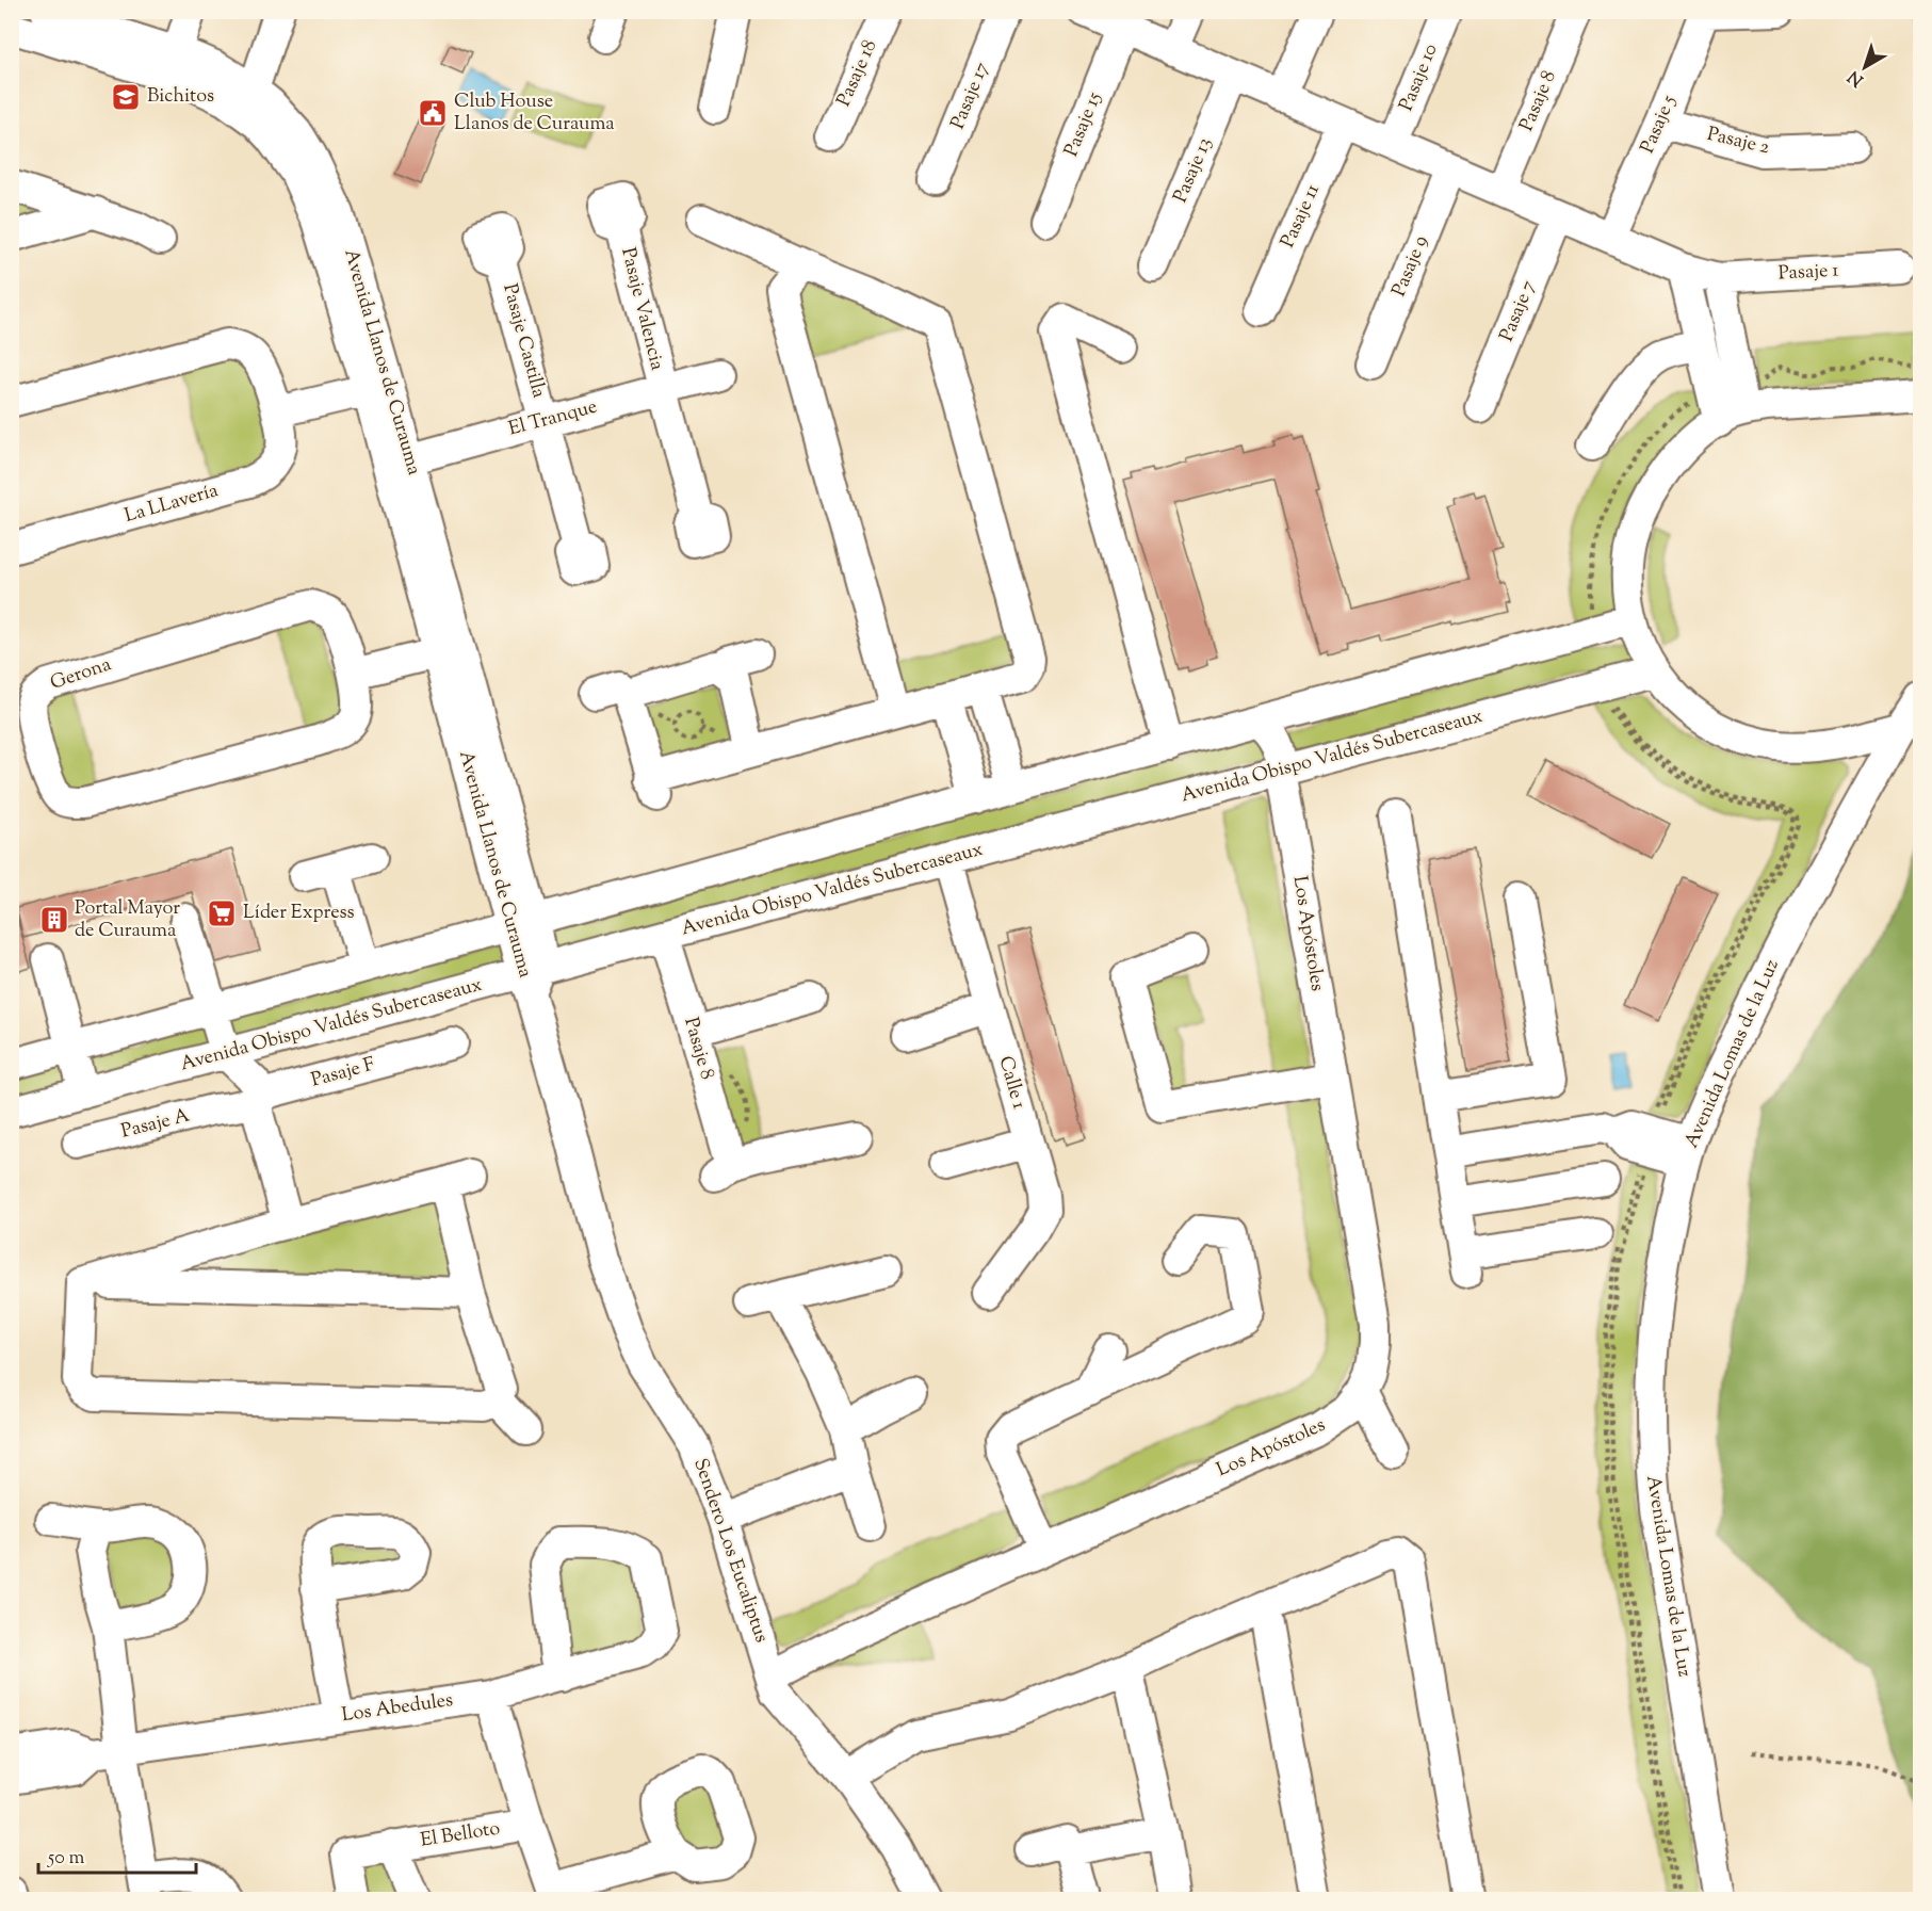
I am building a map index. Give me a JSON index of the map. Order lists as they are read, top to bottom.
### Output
{
  "streets": {
    "street": [
      "Pasaje 18",
      "Pasaje 10",
      "Pasaje 17",
      "Pasaje 8",
      "Pasaje 15",
      "Pasaje 5",
      "Pasaje 2",
      "Pasaje 13",
      "Pasaje 11",
      "Pasaje 9",
      "Pasaje 1",
      "Pasaje Valencia",
      "Pasaje 7",
      "Pasaje Castilla",
      "Avenida Llanos de Curauma",
      "El Tranque",
      "La LLavería",
      "Gerona",
      "Avenida Obispo Valdés Subercaseaux",
      "Los Apóstoles",
      "Avenida Lomas de la Luz",
      "Pasaje F",
      "Calle 1",
      "Pasaje A",
      "Sendero Los Eucaliptus",
      "Los Abedules",
      "El Belloto"
    ]
  },
  "crossings": [
    ["Pasaje 10", "Pasaje 1"],
    ["Pasaje 8", "Pasaje 1"],
    ["Pasaje 8", "Avenida Obispo Valdés Subercaseaux"],
    ["Pasaje 15", "Pasaje 1"],
    ["Pasaje 5", "Pasaje 2"],
    ["Pasaje 5", "Pasaje 1"],
    ["Pasaje 13", "Pasaje 1"],
    ["Pasaje 11", "Pasaje 1"],
    ["Pasaje 9", "Pasaje 1"],
    ["Pasaje 1", "Pasaje 7"],
    ["Pasaje Valencia", "El Tranque"],
    ["Pasaje Castilla", "El Tranque"],
    ["Avenida Llanos de Curauma", "El Tranque"],
    ["Avenida Llanos de Curauma", "Avenida Obispo Valdés Subercaseaux"],
    ["Avenida Llanos de Curauma", "Sendero Los Eucaliptus"],
    ["Avenida Obispo Valdés Subercaseaux", "Los Apóstoles"],
    ["Avenida Obispo Valdés Subercaseaux", "Calle 1"],
    ["Avenida Obispo Valdés Subercaseaux", "Sendero Los Eucaliptus"],
    ["Los Apóstoles", "Sendero Los Eucaliptus"],
    ["Pasaje F", "Pasaje A"]
  ],
  "places": {
    "school or university": ["Bichitos"],
    "public building": ["Club House Llanos de Curauma"],
    "supermarket": ["Líder Express"],
    "building": ["Portal Mayor de Curauma"]
  },
  "scale_bar": "50 m",
  "north": "bottom left"
}
